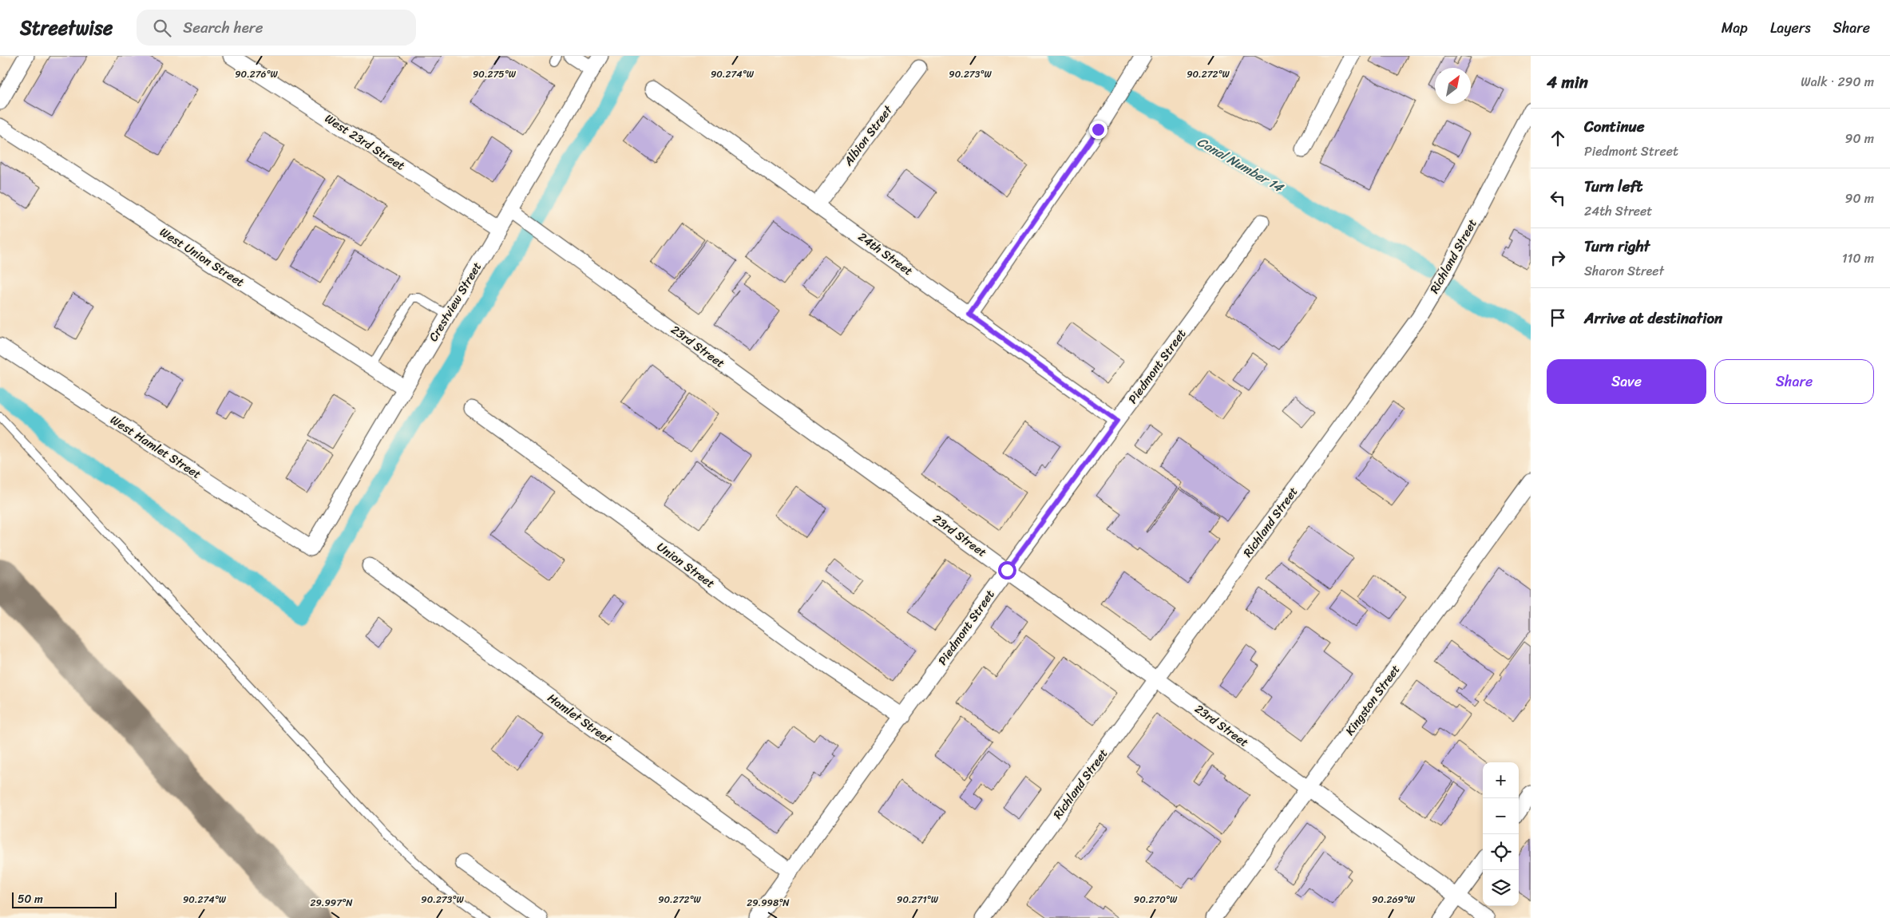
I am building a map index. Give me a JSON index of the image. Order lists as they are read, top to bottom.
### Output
{
  "streets": {
    "street": [
      "Albion Street",
      "West 23rd Street",
      "24th Street",
      "Richland Street",
      "West Union Street",
      "Crestview Street",
      "23rd Street",
      "Piedmont Street",
      "West Hamlet Street",
      "Union Street",
      "Kingston Street",
      "Hamlet Street"
    ]
  },
  "crossings": [
    ["Albion Street", "24th Street"],
    ["West 23rd Street", "Crestview Street"],
    ["24th Street", "Piedmont Street"],
    ["Richland Street", "23rd Street"],
    ["West Union Street", "Crestview Street"],
    ["Crestview Street", "23rd Street"],
    ["Crestview Street", "West Hamlet Street"],
    ["23rd Street", "Piedmont Street"],
    ["23rd Street", "Kingston Street"],
    ["Piedmont Street", "Union Street"],
    ["Piedmont Street", "Hamlet Street"]
  ],
  "water": ["Canal Number 14"],
  "scale_bar": "50 m",
  "north": "top right",
  "page": {
    "header": "Streetwise",
    "search": "Search here",
    "nav": ["Map", "Layers", "Share"],
    "heading": ["4 min", "Walk · 290 m"],
    "list": [
      ["Continue", "Piedmont Street", "90 m"],
      ["Turn left", "24th Street", "90 m"],
      ["Turn right", "Sharon Street", "110 m"],
      "Arrive at destination"
    ],
    "buttons": ["Save", "Share"],
    "map_buttons": ["+", "−"],
    "scale": "50 m"
  },
  "coordinates": [
    "90.276°W",
    "90.275°W",
    "90.274°W",
    "90.273°W",
    "90.272°W",
    "90.271°W",
    "90.270°W",
    "90.269°W",
    "29.997°N",
    "29.998°N"
  ]
}
